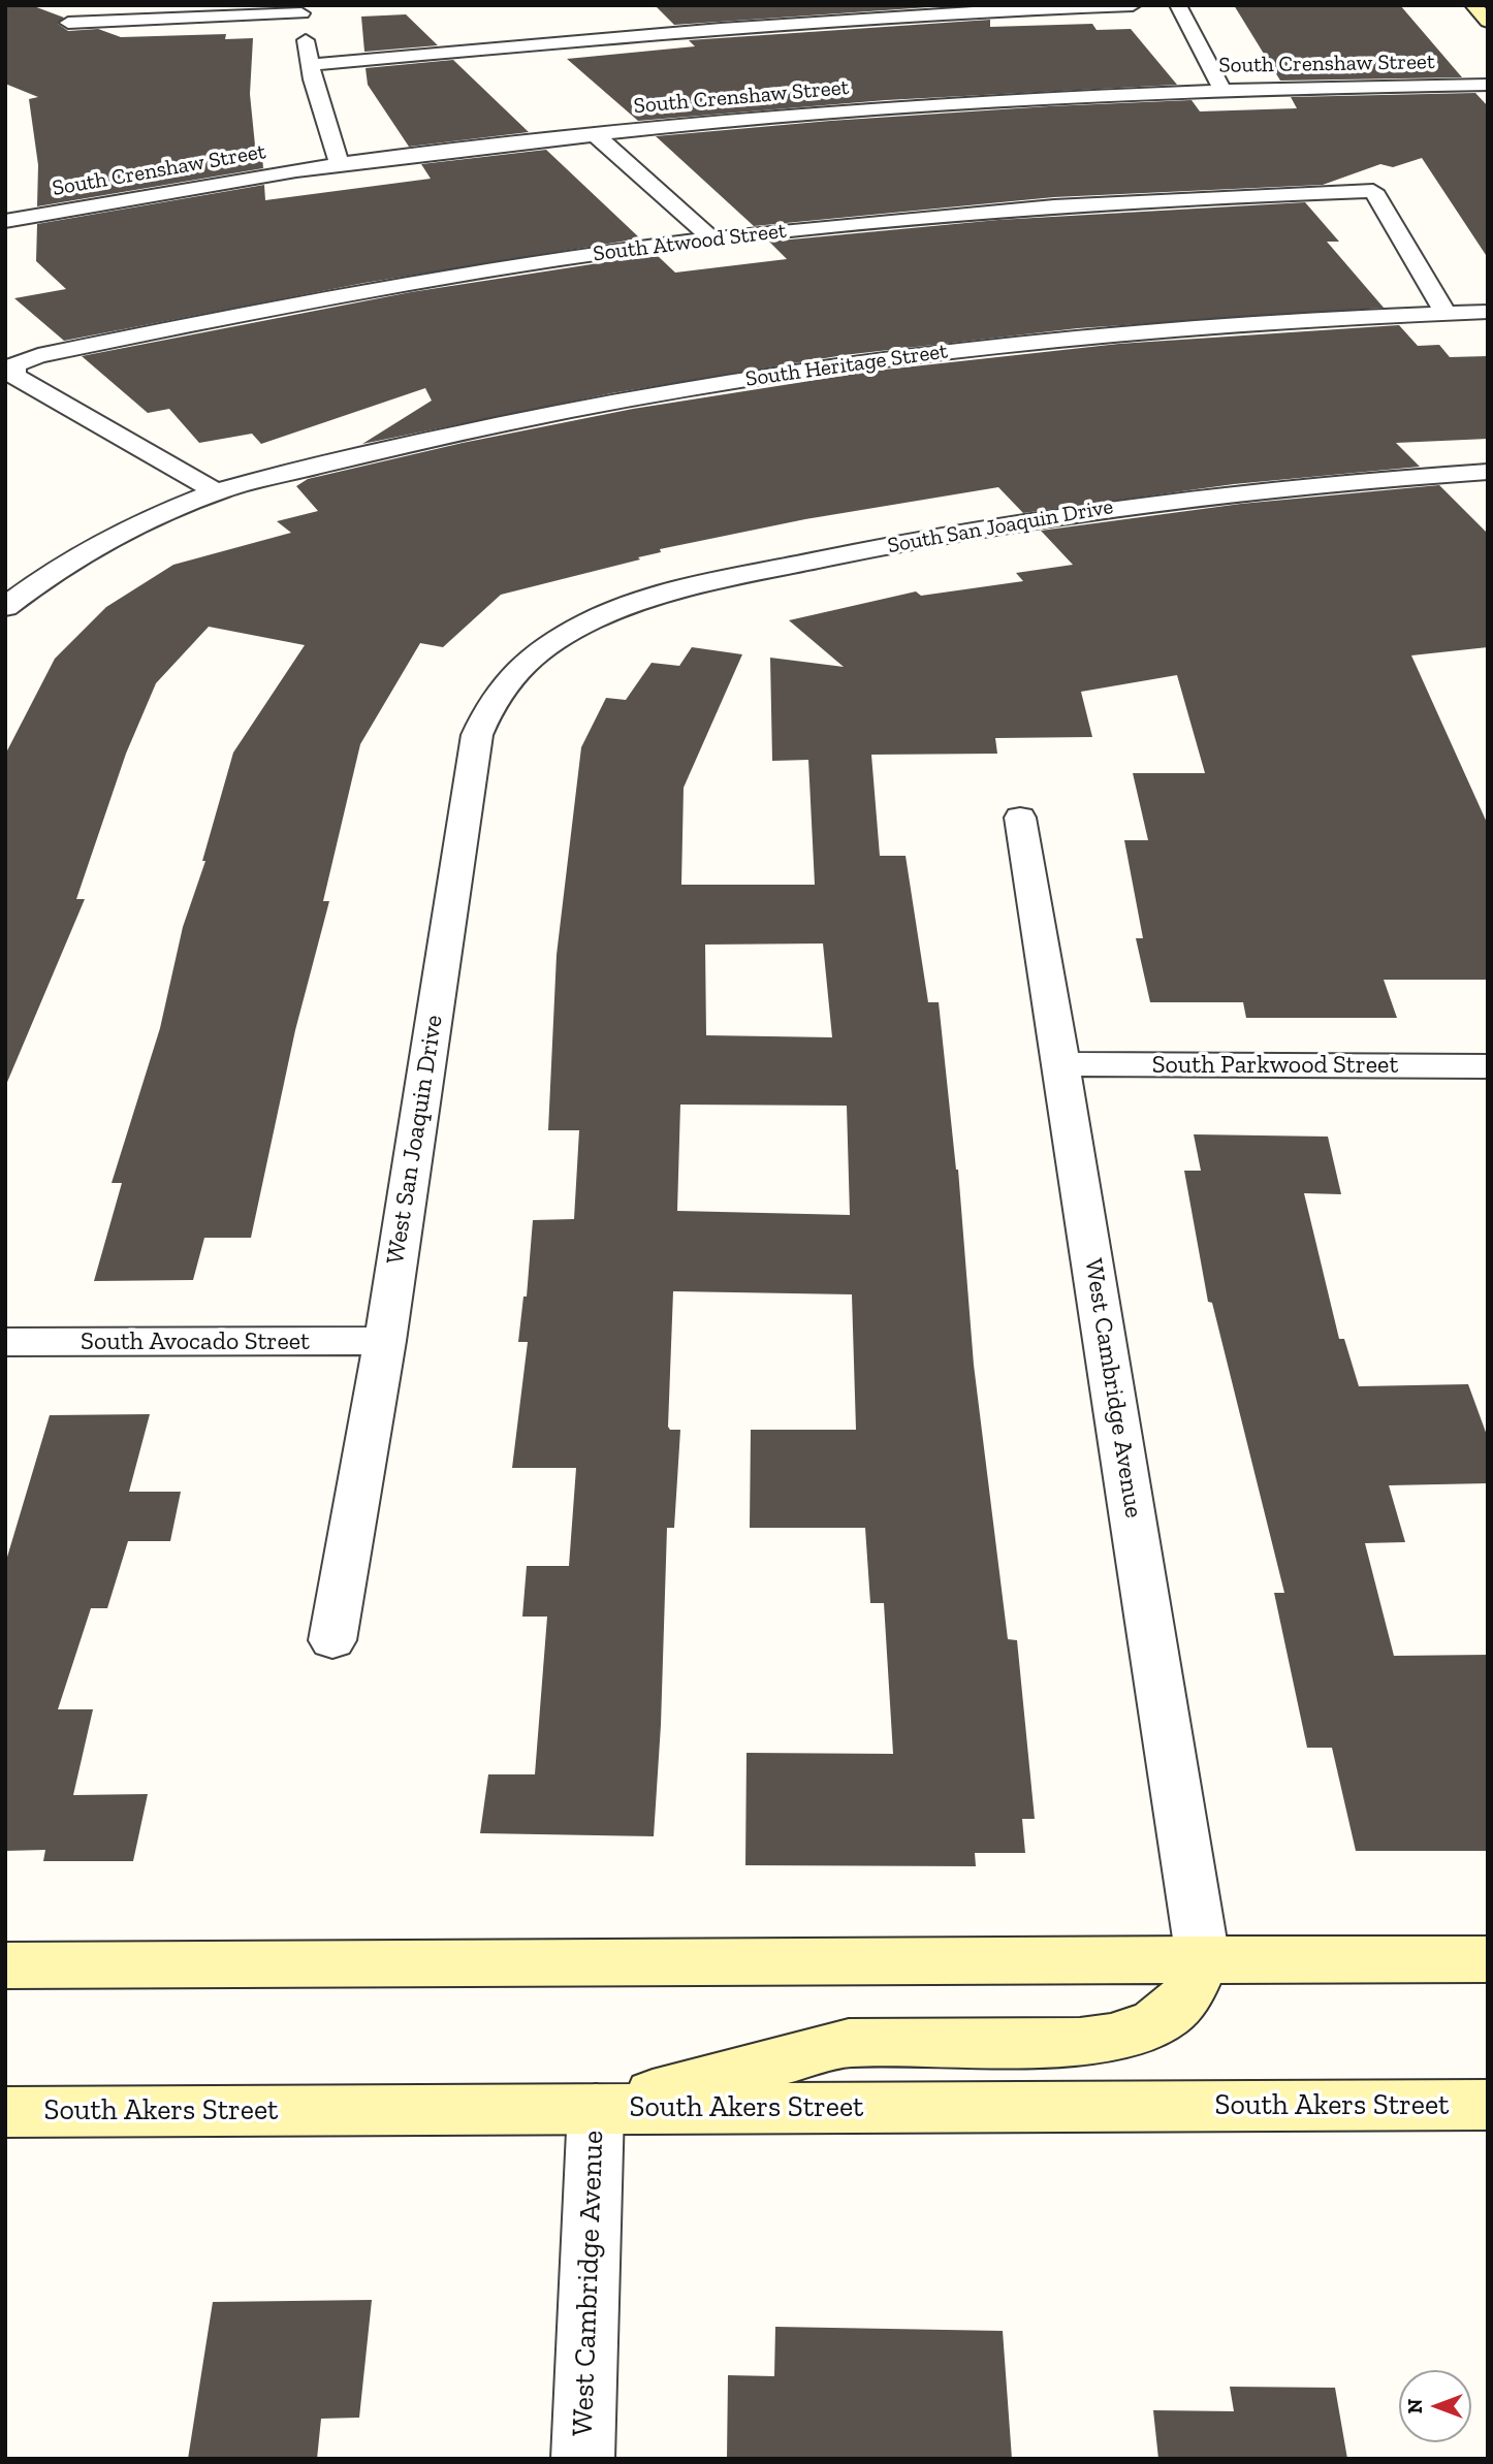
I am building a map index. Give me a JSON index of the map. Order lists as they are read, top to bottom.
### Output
{
  "streets": {
    "main road": ["South Akers Street"],
    "street": [
      "South Crenshaw Street",
      "South Atwood Street",
      "South Heritage Street",
      "South San Joaquin Drive",
      "South Parkwood Street",
      "West San Joaquin Drive",
      "South Avocado Street",
      "West Cambridge Avenue"
    ]
  },
  "crossings": [
    ["South Atwood Street", "South Heritage Street"],
    ["South San Joaquin Drive", "West San Joaquin Drive"],
    ["South Parkwood Street", "West Cambridge Avenue"],
    ["West San Joaquin Drive", "South Avocado Street"],
    ["West Cambridge Avenue", "South Akers Street"]
  ],
  "north": "left"
}
